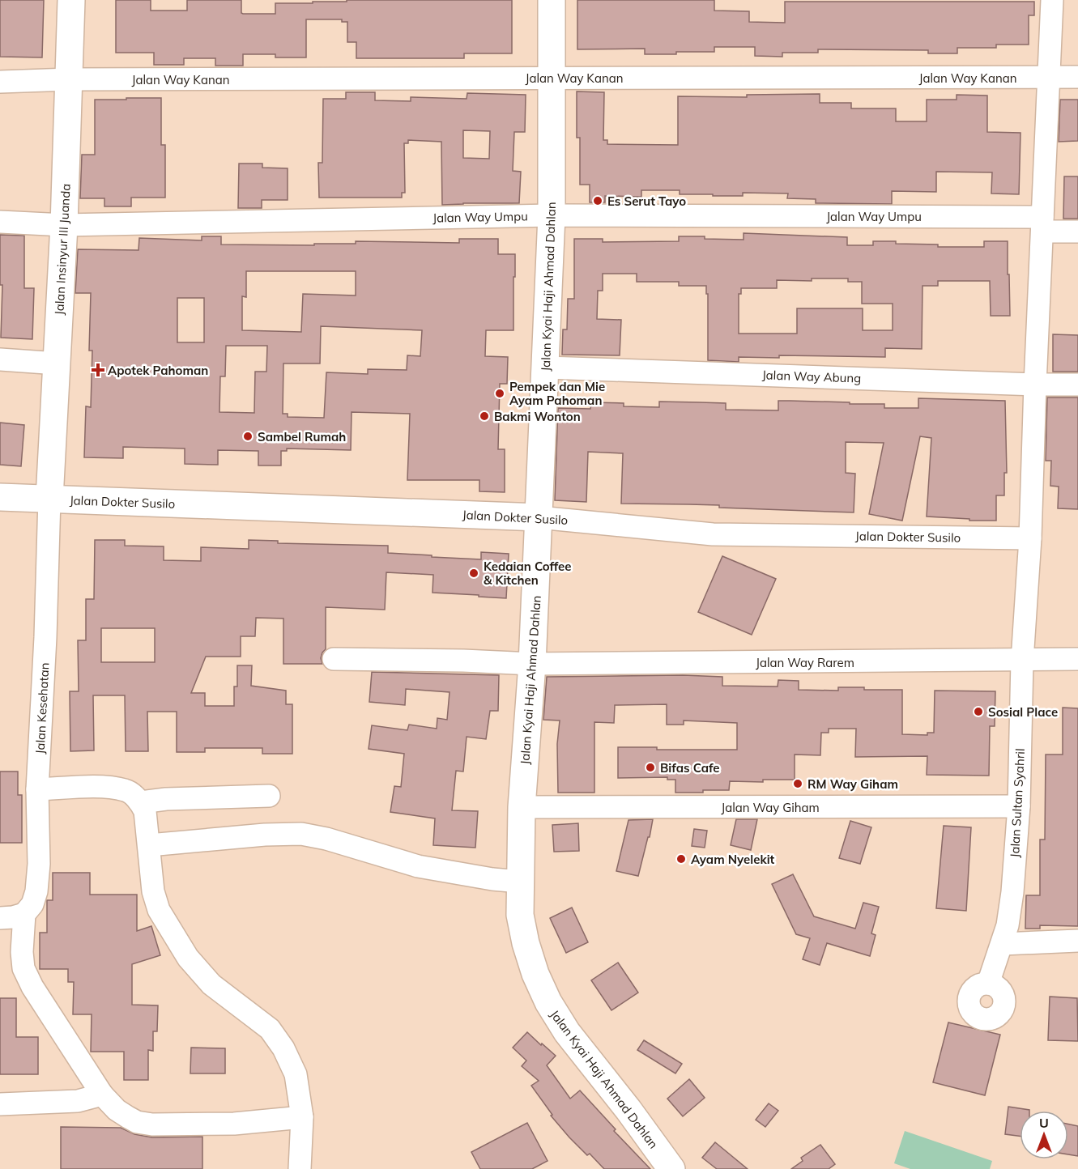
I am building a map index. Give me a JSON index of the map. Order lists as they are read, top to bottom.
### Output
{
  "streets": {
    "main road": ["Jalan Insinyur III Juanda", "Jalan Kyai Haji Ahmad Dahlan", "Jalan Dokter Susilo"],
    "street": [
      "Jalan Way Kanan",
      "Jalan Way Umpu",
      "Jalan Way Abung",
      "Jalan Way Rarem",
      "Jalan Kesehatan",
      "Jalan Sultan Syahril",
      "Jalan Way Giham"
    ]
  },
  "crossings": [
    ["Jalan Way Kanan", "Jalan Insinyur III Juanda"],
    ["Jalan Way Kanan", "Jalan Kyai Haji Ahmad Dahlan"],
    ["Jalan Way Kanan", "Jalan Sultan Syahril"],
    ["Jalan Way Umpu", "Jalan Insinyur III Juanda"],
    ["Jalan Way Umpu", "Jalan Kyai Haji Ahmad Dahlan"],
    ["Jalan Way Umpu", "Jalan Sultan Syahril"],
    ["Jalan Insinyur III Juanda", "Jalan Dokter Susilo"],
    ["Jalan Insinyur III Juanda", "Jalan Kesehatan"],
    ["Jalan Kyai Haji Ahmad Dahlan", "Jalan Way Abung"],
    ["Jalan Kyai Haji Ahmad Dahlan", "Jalan Dokter Susilo"],
    ["Jalan Kyai Haji Ahmad Dahlan", "Jalan Way Rarem"],
    ["Jalan Kyai Haji Ahmad Dahlan", "Jalan Way Giham"],
    ["Jalan Way Abung", "Jalan Sultan Syahril"],
    ["Jalan Dokter Susilo", "Jalan Kesehatan"],
    ["Jalan Dokter Susilo", "Jalan Sultan Syahril"],
    ["Jalan Way Rarem", "Jalan Sultan Syahril"],
    ["Jalan Sultan Syahril", "Jalan Way Giham"]
  ],
  "places": {
    "other": [
      "Es Serut Tayo",
      "Pempek dan Mie Ayam Pahoman",
      "Bakmi Wonton",
      "Sambel Rumah",
      "Kedaian Coffee & Kitchen",
      "Sosial Place",
      "Bifas Cafe",
      "RM Way Giham",
      "Ayam Nyelekit"
    ],
    "health": ["Apotek Pahoman"]
  },
  "north": "top"
}
